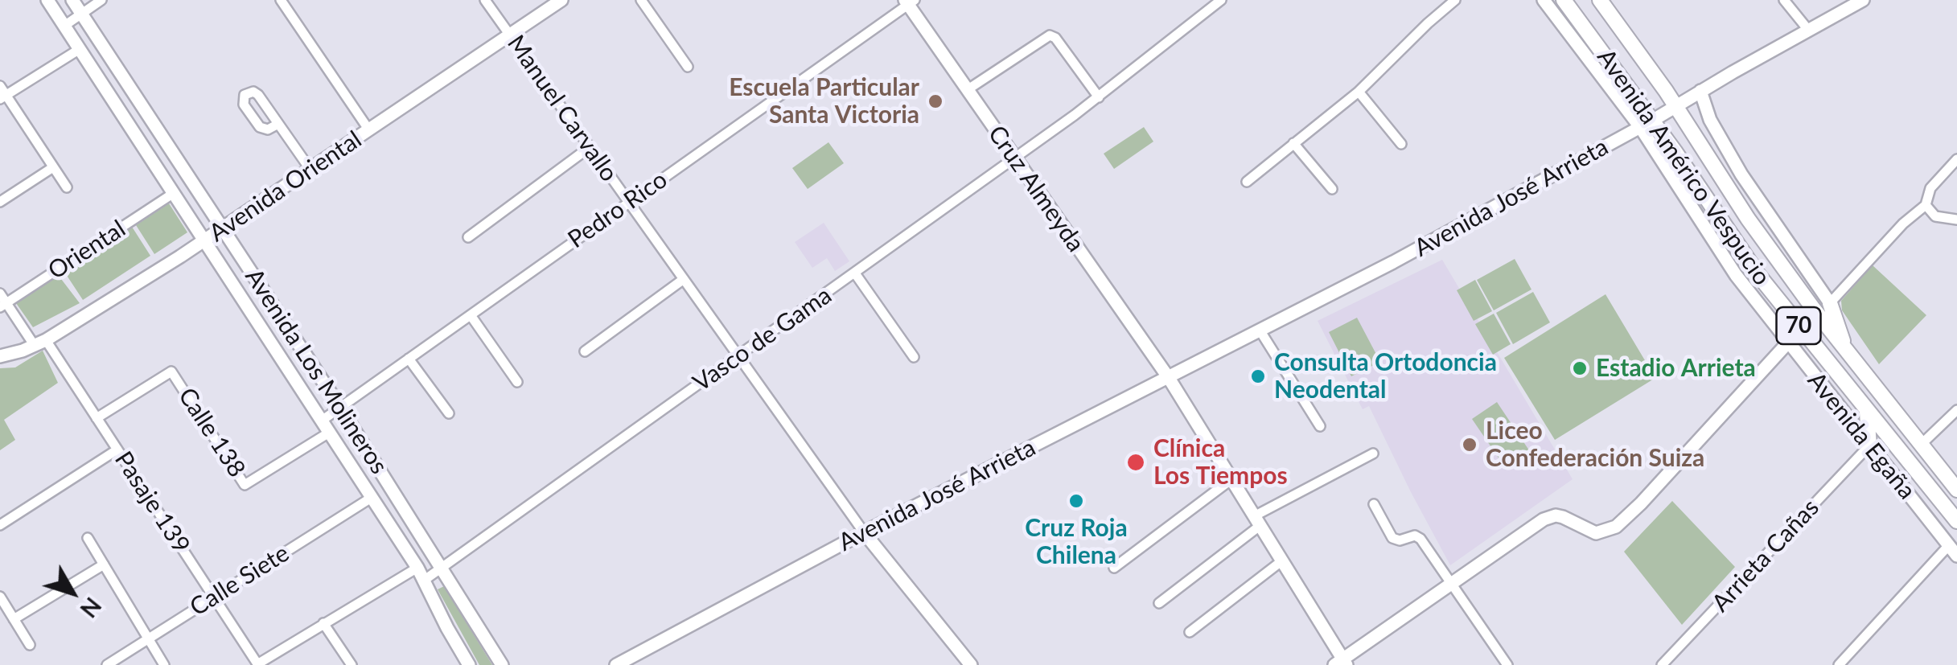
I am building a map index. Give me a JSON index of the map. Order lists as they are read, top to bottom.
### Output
{
  "streets": {
    "main road": ["Avenida Américo Vespucio", "70"],
    "street": [
      "Manuel Carvallo",
      "Avenida Oriental",
      "Cruz Almeyda",
      "Avenida José Arrieta",
      "Pedro Rico",
      "Oriental",
      "Vasco de Gama",
      "Avenida Los Molineros",
      "Calle 138",
      "Avenida Egaña",
      "Pasaje 139",
      "Arrieta Cañas",
      "Calle Siete"
    ]
  },
  "crossings": [
    ["Manuel Carvallo", "Avenida Oriental"],
    ["Manuel Carvallo", "Avenida José Arrieta"],
    ["Manuel Carvallo", "Pedro Rico"],
    ["Manuel Carvallo", "Vasco de Gama"],
    ["Avenida Américo Vespucio", "Avenida José Arrieta"],
    ["Avenida Américo Vespucio", "Avenida Egaña"],
    ["Avenida Oriental", "Avenida Los Molineros"],
    ["Avenida Oriental", "Pasaje 139"],
    ["Cruz Almeyda", "Avenida José Arrieta"],
    ["Cruz Almeyda", "Pedro Rico"],
    ["Cruz Almeyda", "Vasco de Gama"],
    ["Avenida José Arrieta", "Avenida Egaña"],
    ["Pedro Rico", "Avenida Los Molineros"],
    ["Oriental", "Avenida Los Molineros"],
    ["Oriental", "Pasaje 139"],
    ["Vasco de Gama", "Avenida Los Molineros"],
    ["Vasco de Gama", "Pasaje 139"],
    ["Avenida Los Molineros", "Calle 138"],
    ["Avenida Los Molineros", "Calle Siete"],
    ["Calle 138", "Pasaje 139"],
    ["Avenida Egaña", "Arrieta Cañas"],
    ["Pasaje 139", "Calle Siete"]
  ],
  "places": [
    "Escuela Particular Santa Victoria",
    "Estadio Arrieta",
    "Consulta Ortodoncia Neodental",
    "Liceo Confederación Suiza",
    "Clínica Los Tiempos",
    "Cruz Roja Chilena"
  ],
  "north": "bottom right"
}
